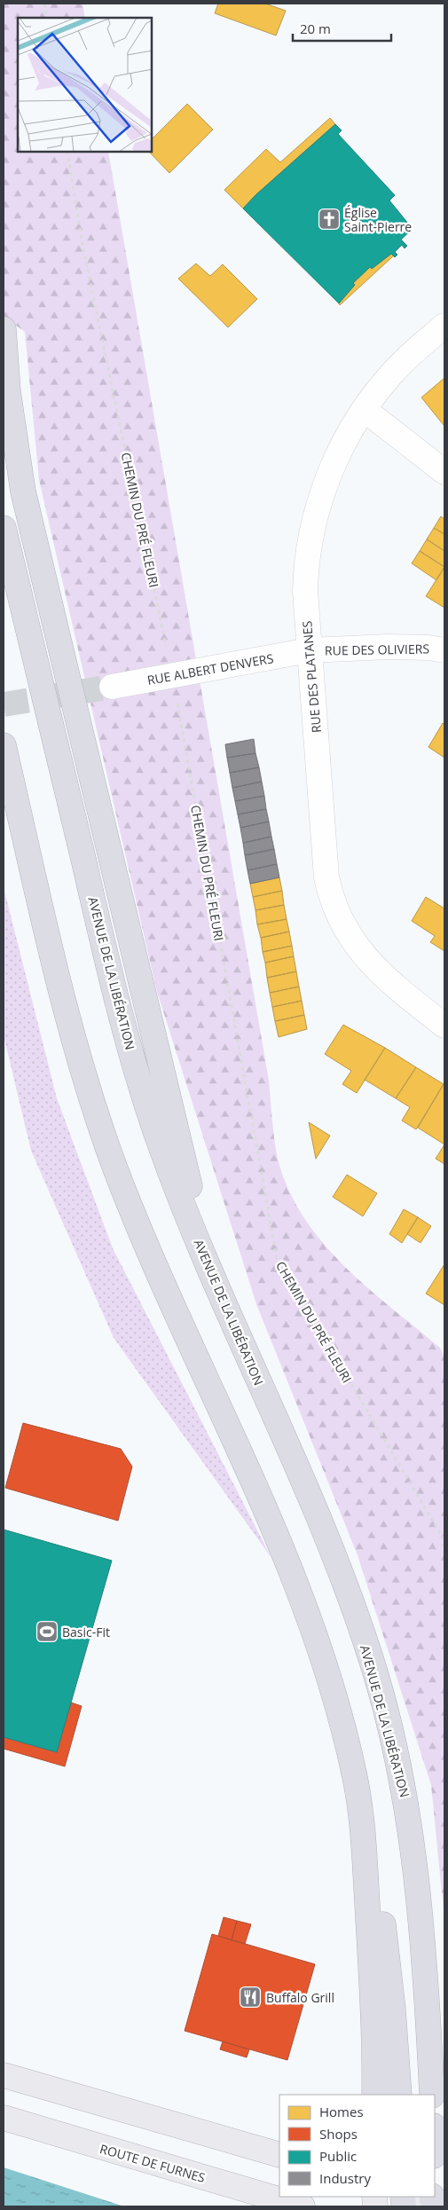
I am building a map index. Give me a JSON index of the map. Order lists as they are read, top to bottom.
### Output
{
  "streets": {
    "highway": ["AVENUE DE LA LIBÉRATION"],
    "main road": ["ROUTE DE FURNES"],
    "street": ["RUE DES OLIVIERS", "RUE ALBERT DENVERS", "RUE DES PLATANES"],
    "path": ["CHEMIN DU PRÉ FLEURI"]
  },
  "crossings": [
    ["CHEMIN DU PRÉ FLEURI", "RUE ALBERT DENVERS"],
    ["RUE DES OLIVIERS", "RUE ALBERT DENVERS"],
    ["RUE DES OLIVIERS", "RUE DES PLATANES"],
    ["RUE ALBERT DENVERS", "RUE DES PLATANES"]
  ],
  "places": {
    "church": ["Église Saint-Pierre"],
    "sports": ["Basic-Fit"],
    "restaurant": ["Buffalo Grill"]
  },
  "legend": [
    "Homes",
    "Shops",
    "Public",
    "Industry"
  ],
  "scale_bar": "20 m"
}
